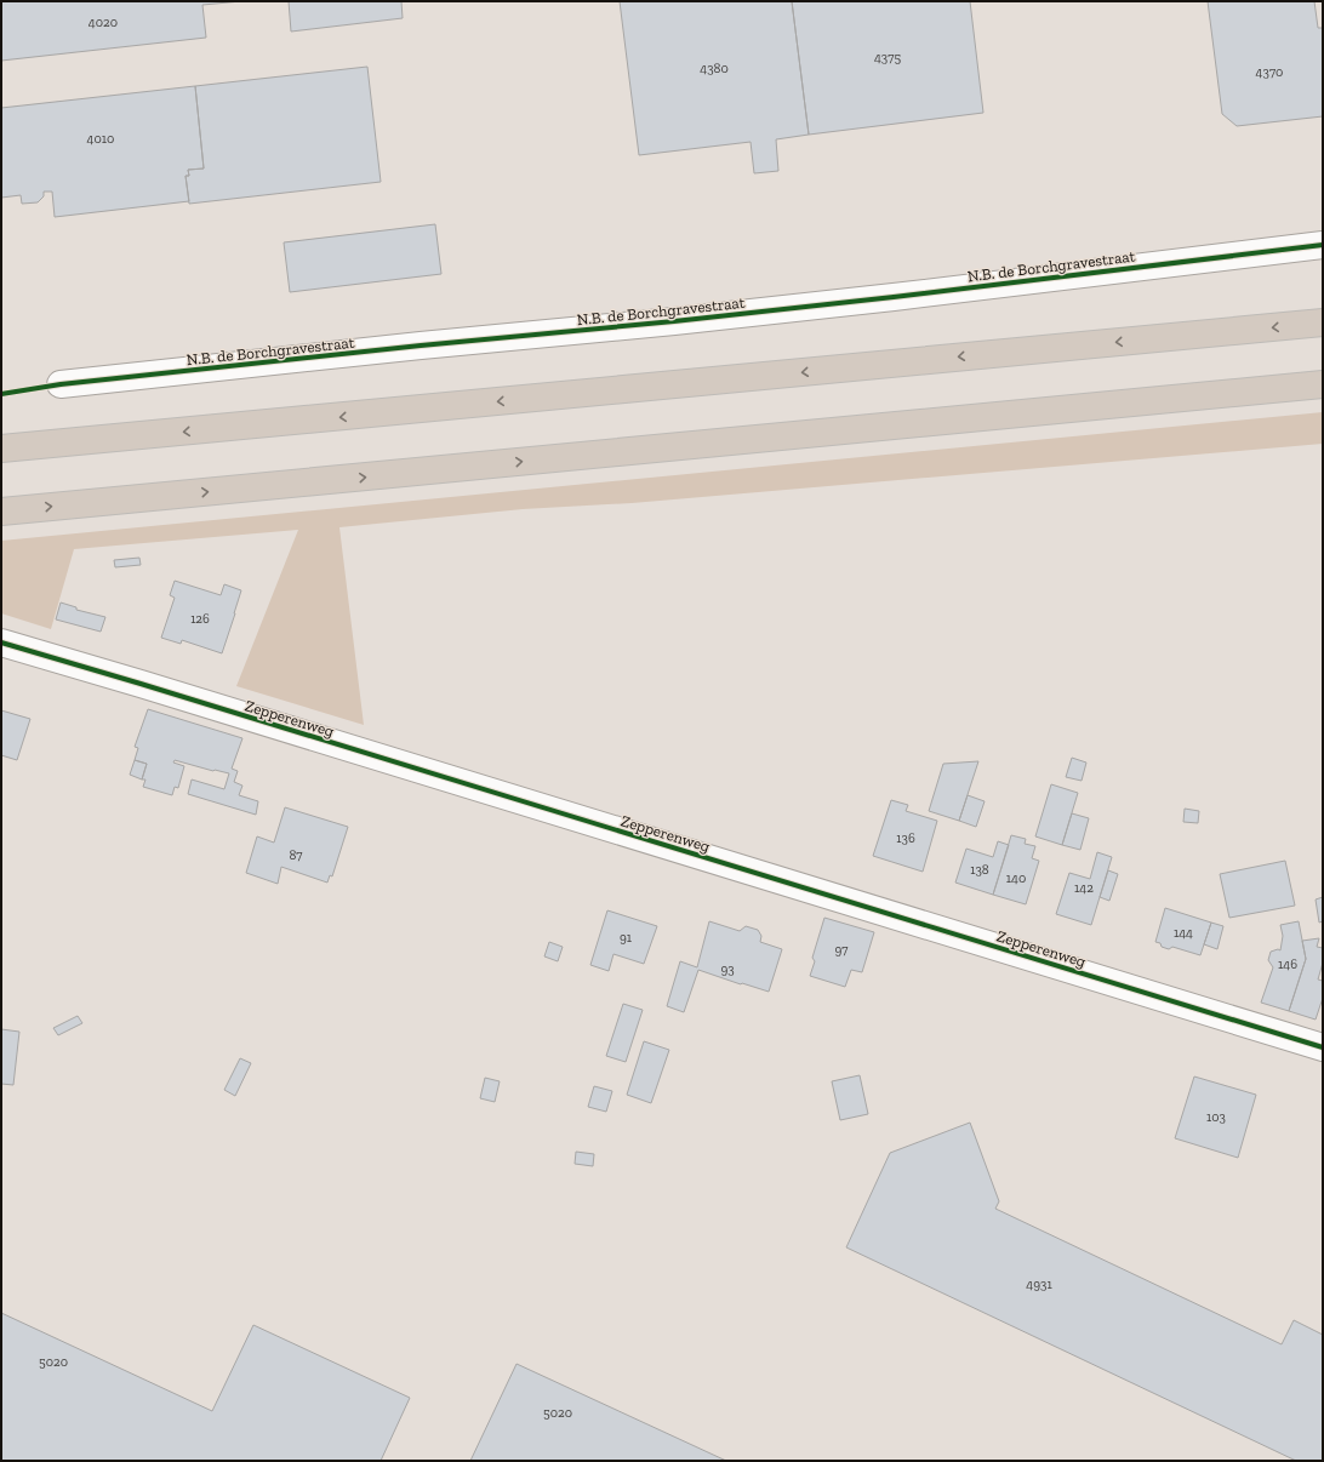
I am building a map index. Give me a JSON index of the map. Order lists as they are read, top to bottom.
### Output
{
  "streets": {
    "street": ["N.B. de Borchgravestraat", "Zepperenweg"]
  },
  "house_numbers": [
    "4020",
    "4375",
    "4380",
    "4370",
    "4010",
    "126",
    "136",
    "87",
    "138",
    "140",
    "142",
    "144",
    "91",
    "97",
    "146",
    "93",
    "103",
    "4931",
    "5020",
    "5020"
  ]
}
